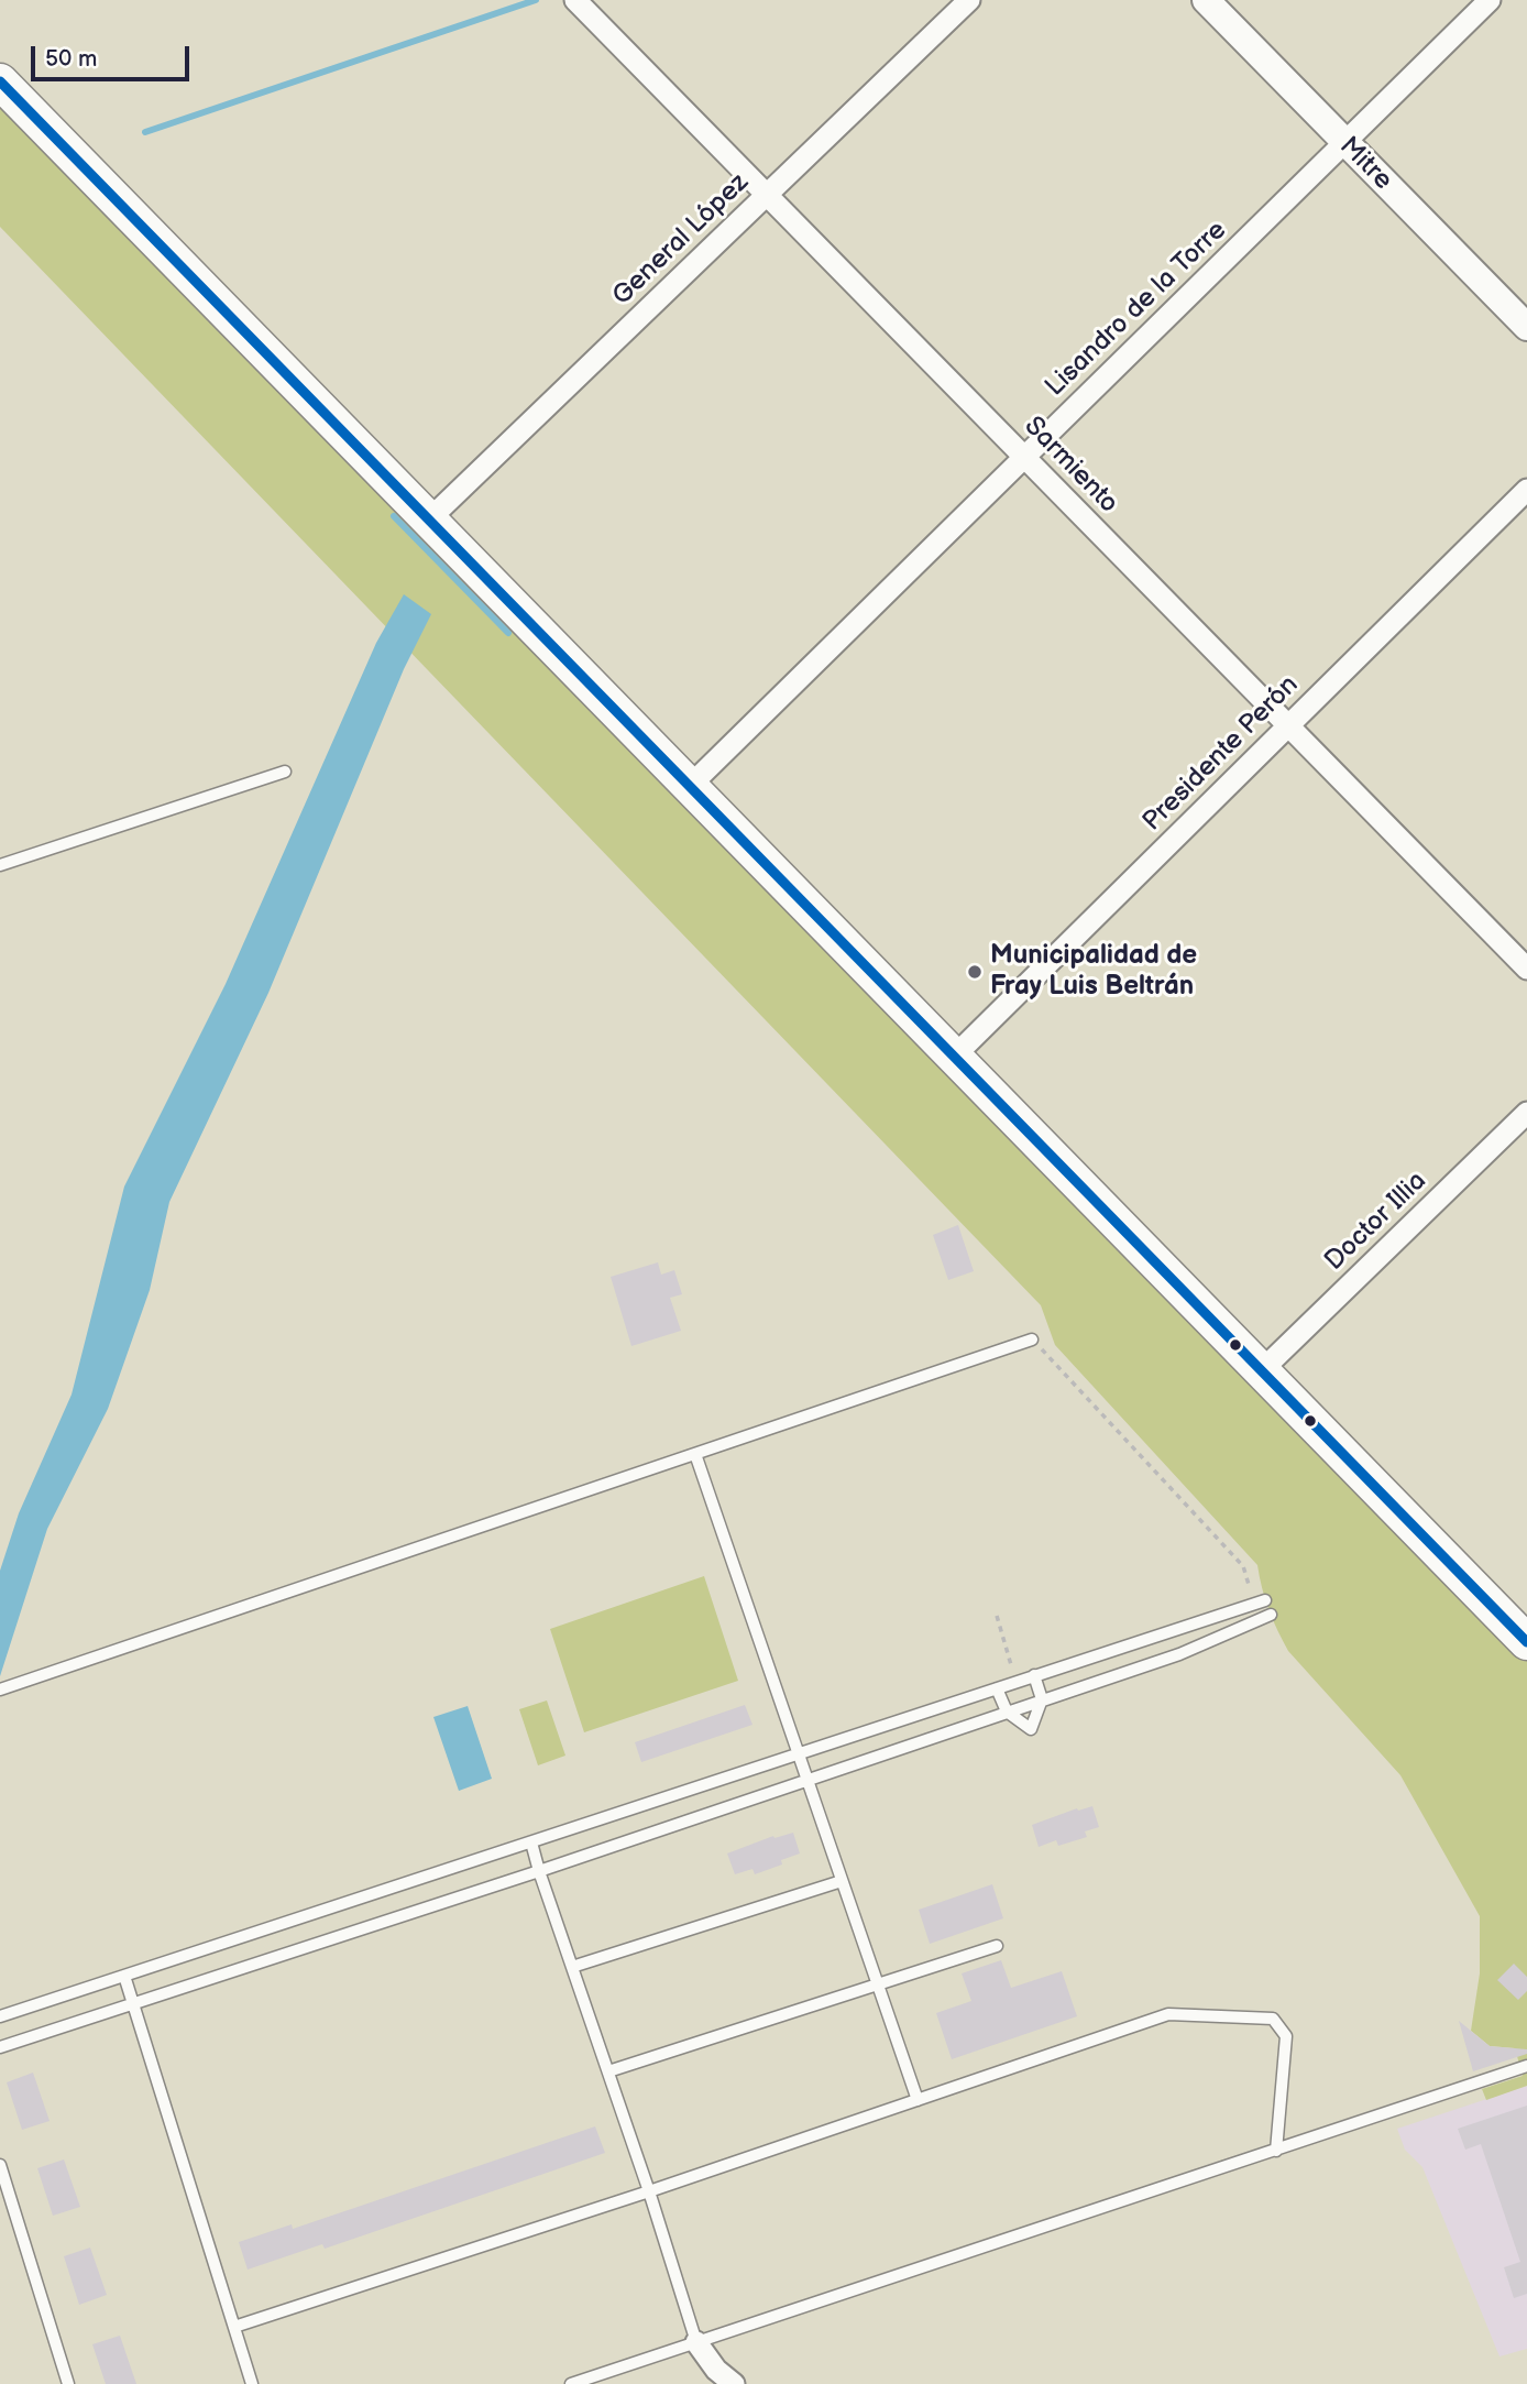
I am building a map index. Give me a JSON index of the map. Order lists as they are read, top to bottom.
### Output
{
  "streets": {
    "street": [
      "Mitre",
      "General López",
      "Lisandro de la Torre",
      "Sarmiento",
      "Presidente Perón",
      "Doctor Illia"
    ]
  },
  "crossings": [
    ["Mitre", "Lisandro de la Torre"],
    ["General López", "Sarmiento"],
    ["Lisandro de la Torre", "Sarmiento"],
    ["Sarmiento", "Presidente Perón"]
  ],
  "places": ["Municipalidad de Fray Luis Beltrán"],
  "scale_bar": "50 m"
}
